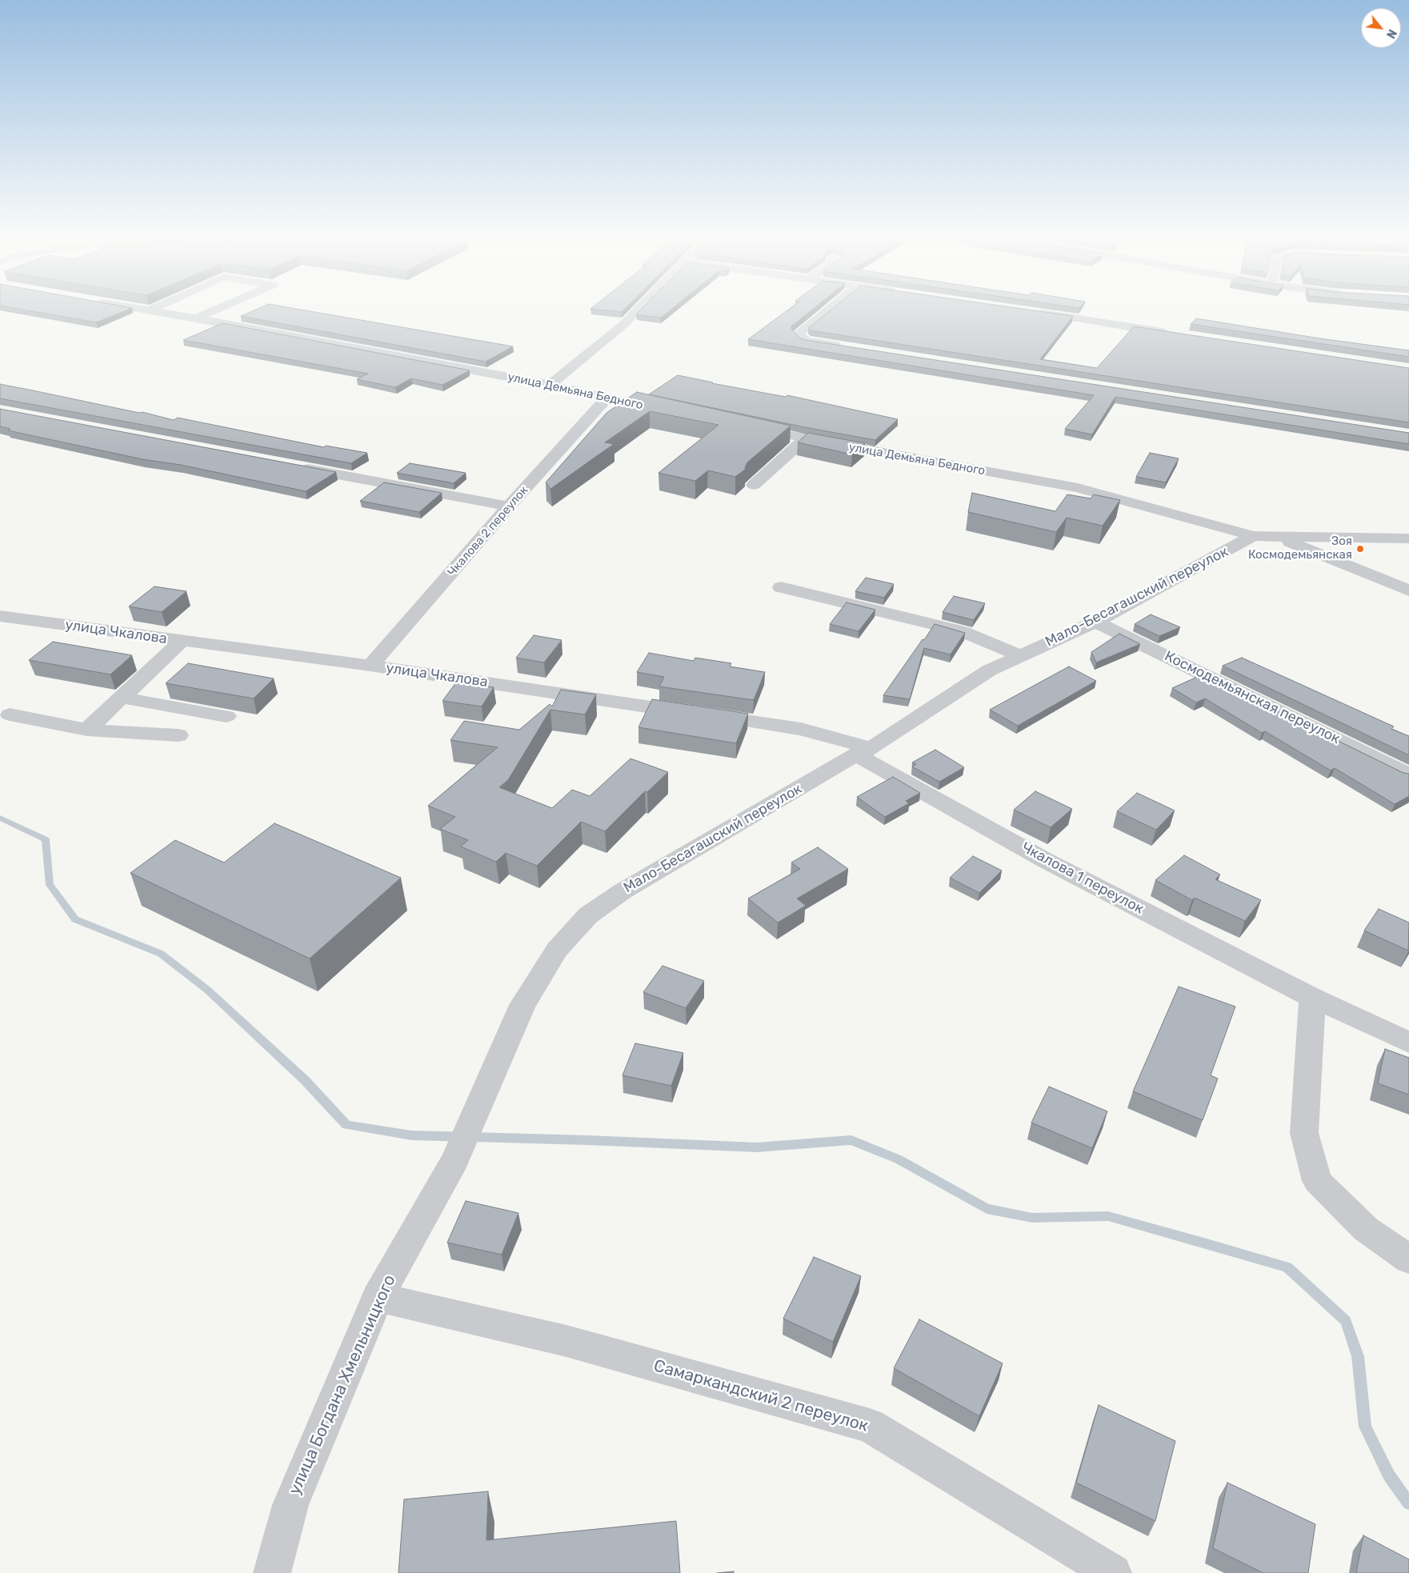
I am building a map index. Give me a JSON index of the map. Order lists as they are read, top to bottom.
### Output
{
  "streets": {
    "street": [
      "улица Демьяна Бедного",
      "Чкалова 2 переулок",
      "Мало-Бесагашский переулок",
      "улица Чкалова",
      "Космодемьянская переулок",
      "Чкалова 1 переулок",
      "улица Богдана Хмельницкого",
      "Самаркандский 2 переулок"
    ]
  },
  "crossings": [
    ["улица Демьяна Бедного", "Чкалова 2 переулок"],
    ["улица Демьяна Бедного", "Мало-Бесагашский переулок"],
    ["Чкалова 2 переулок", "улица Чкалова"],
    ["Мало-Бесагашский переулок", "улица Чкалова"],
    ["Мало-Бесагашский переулок", "Космодемьянская переулок"],
    ["Мало-Бесагашский переулок", "Чкалова 1 переулок"],
    ["Мало-Бесагашский переулок", "улица Богдана Хмельницкого"],
    ["улица Чкалова", "Чкалова 1 переулок"],
    ["улица Богдана Хмельницкого", "Самаркандский 2 переулок"]
  ],
  "places": ["Зоя Космодемьянская"],
  "north": "bottom right"
}
